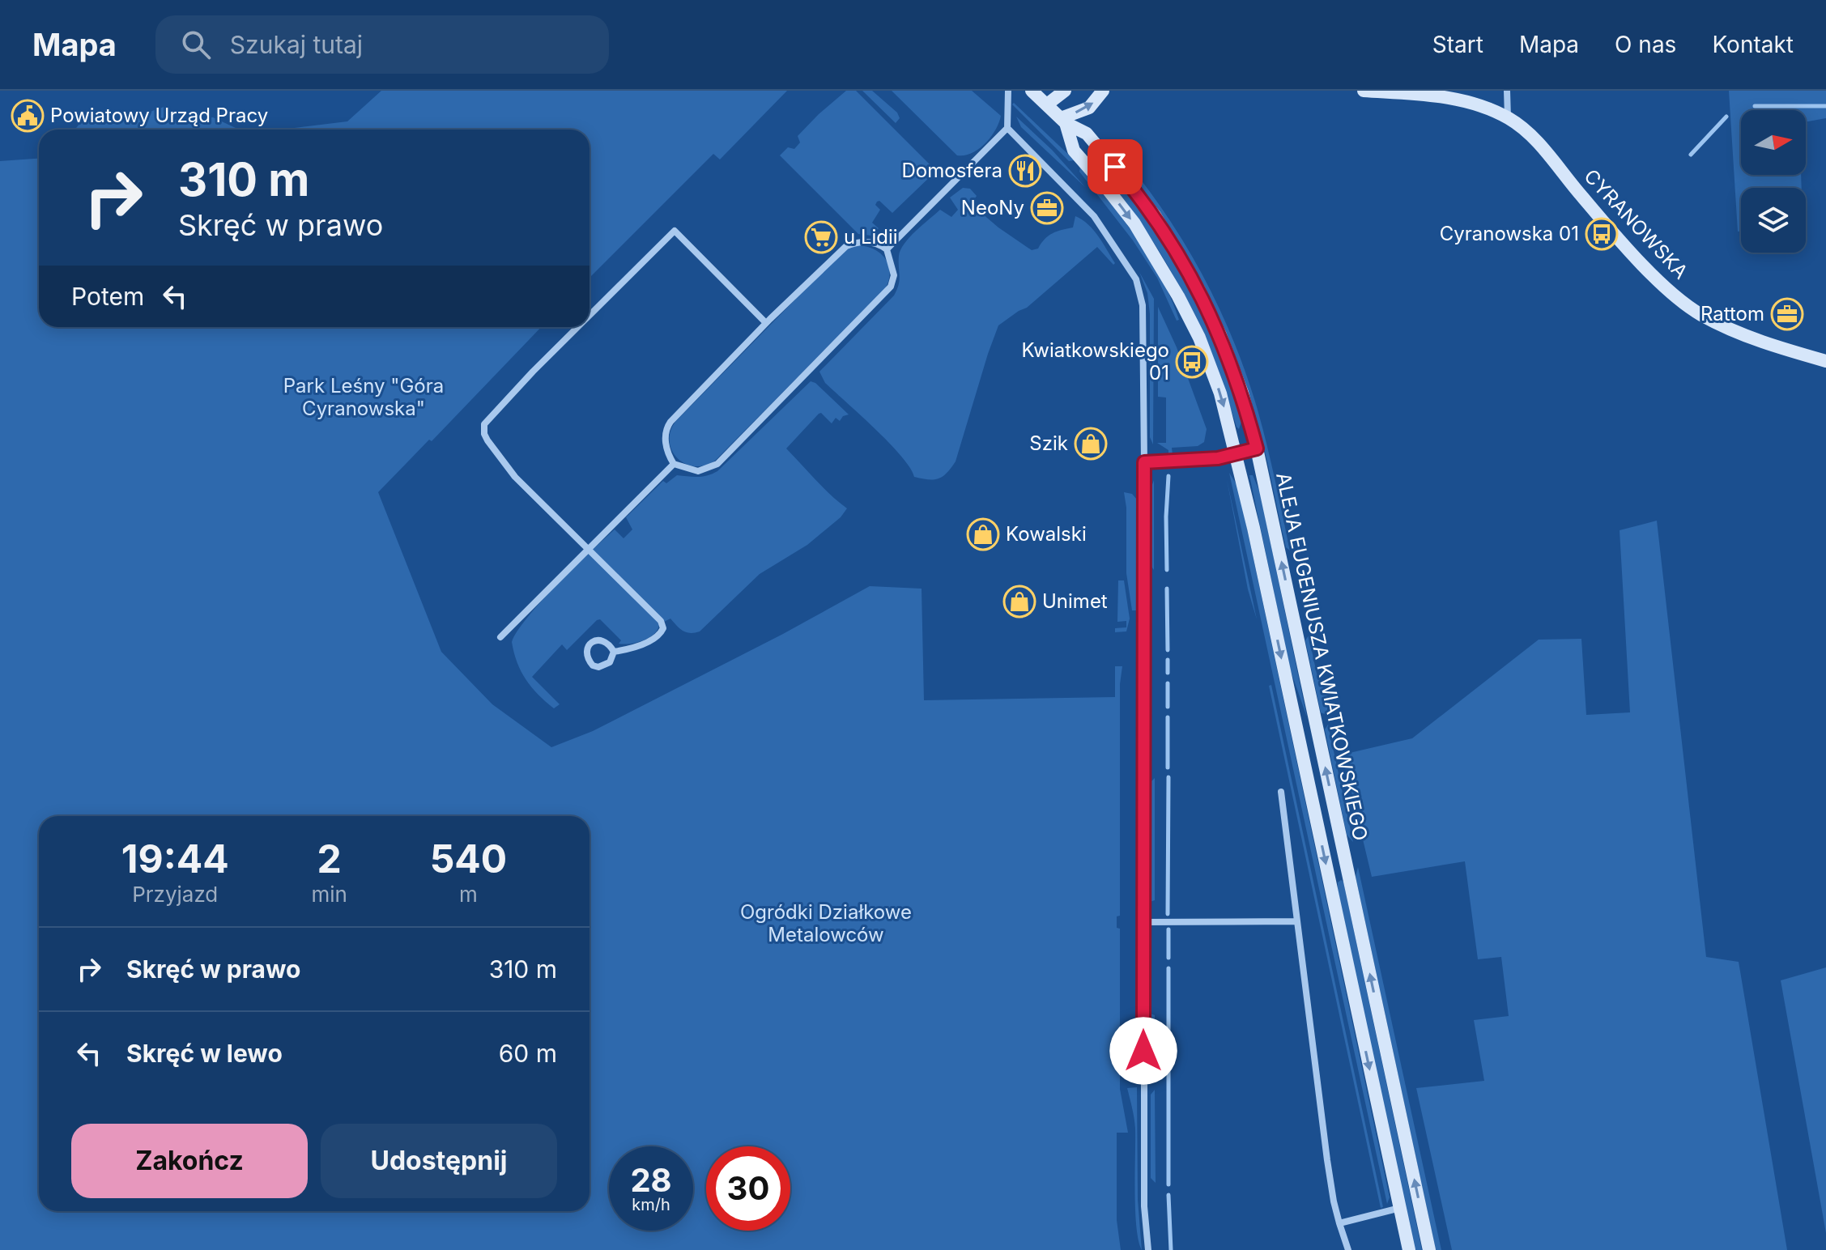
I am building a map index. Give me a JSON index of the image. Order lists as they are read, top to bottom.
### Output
{
  "streets": {
    "street": ["CYRANOWSKA", "ALEJA EUGENIUSZA KWIATKOWSKIEGO"]
  },
  "parks": ["Park Leśny \"Góra Cyranowska\"", "Ogródki Działkowe Metalowców"],
  "places": {
    "public building": ["Powiatowy Urząd Pracy"],
    "restaurant": ["Domosfera"],
    "office": ["NeoNy", "Rattom"],
    "bus stop": ["Cyranowska 01", "Kwiatkowskiego 01"],
    "supermarket": ["u Lidii"],
    "shop": ["Szik", "Kowalski", "Unimet"]
  },
  "north": "right",
  "page": {
    "header": "Mapa",
    "search": "Szukaj tutaj",
    "nav": [
      "Start",
      "Mapa",
      "O nas",
      "Kontakt"
    ],
    "turn": ["310 m", "Skręć w prawo"],
    "then": "Potem",
    "eta": [
      "19:44",
      "Przyjazd",
      "2",
      "min",
      "540",
      "m"
    ],
    "list": [
      {
        "name": "Skręć w prawo",
        "value": "310 m"
      },
      {
        "name": "Skręć w lewo",
        "value": "60 m"
      }
    ],
    "buttons": ["Zakończ", "Udostępnij"],
    "speed": "28 km/h",
    "limit": "30"
  }
}
